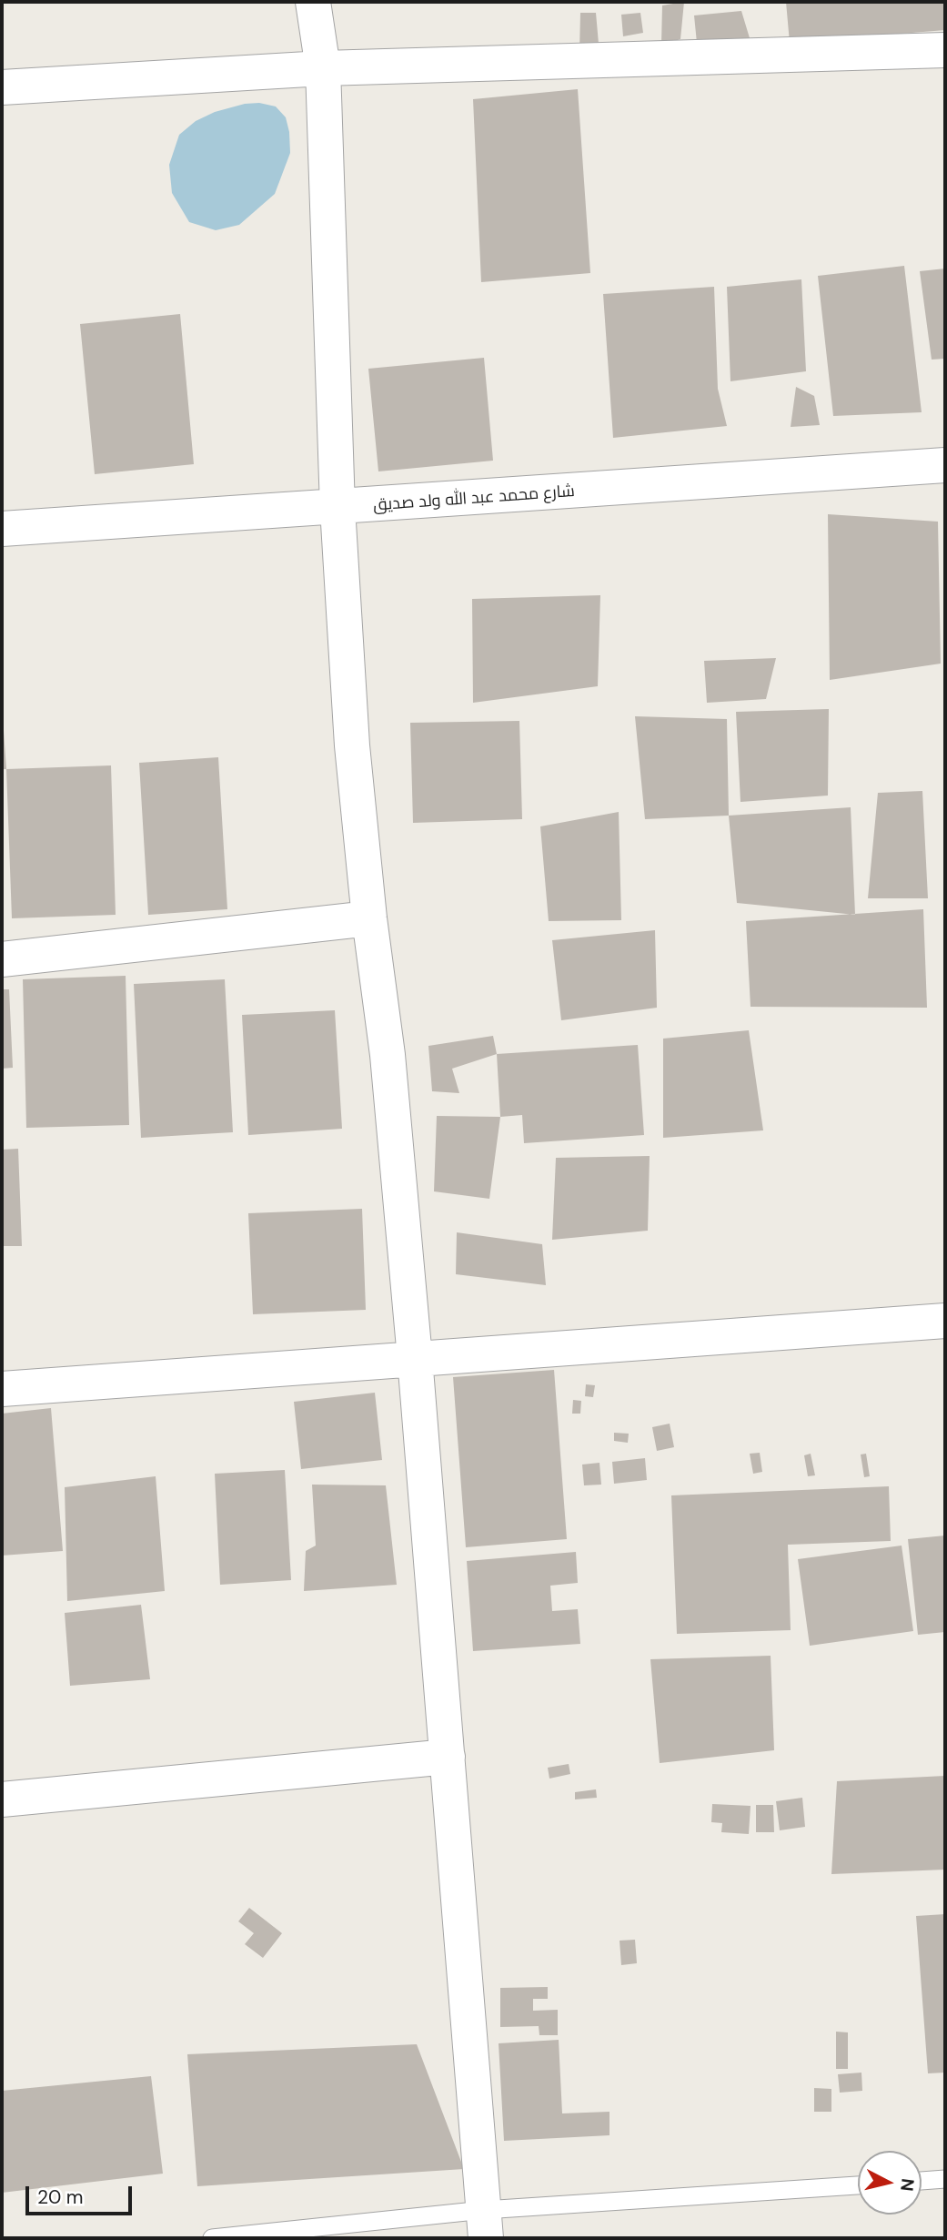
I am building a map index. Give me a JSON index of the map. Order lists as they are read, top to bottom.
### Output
{
  "streets": {
    "street": ["شارع محمد عبد الله ولد صديق"]
  },
  "scale_bar": "20 m",
  "north": "right"
}
